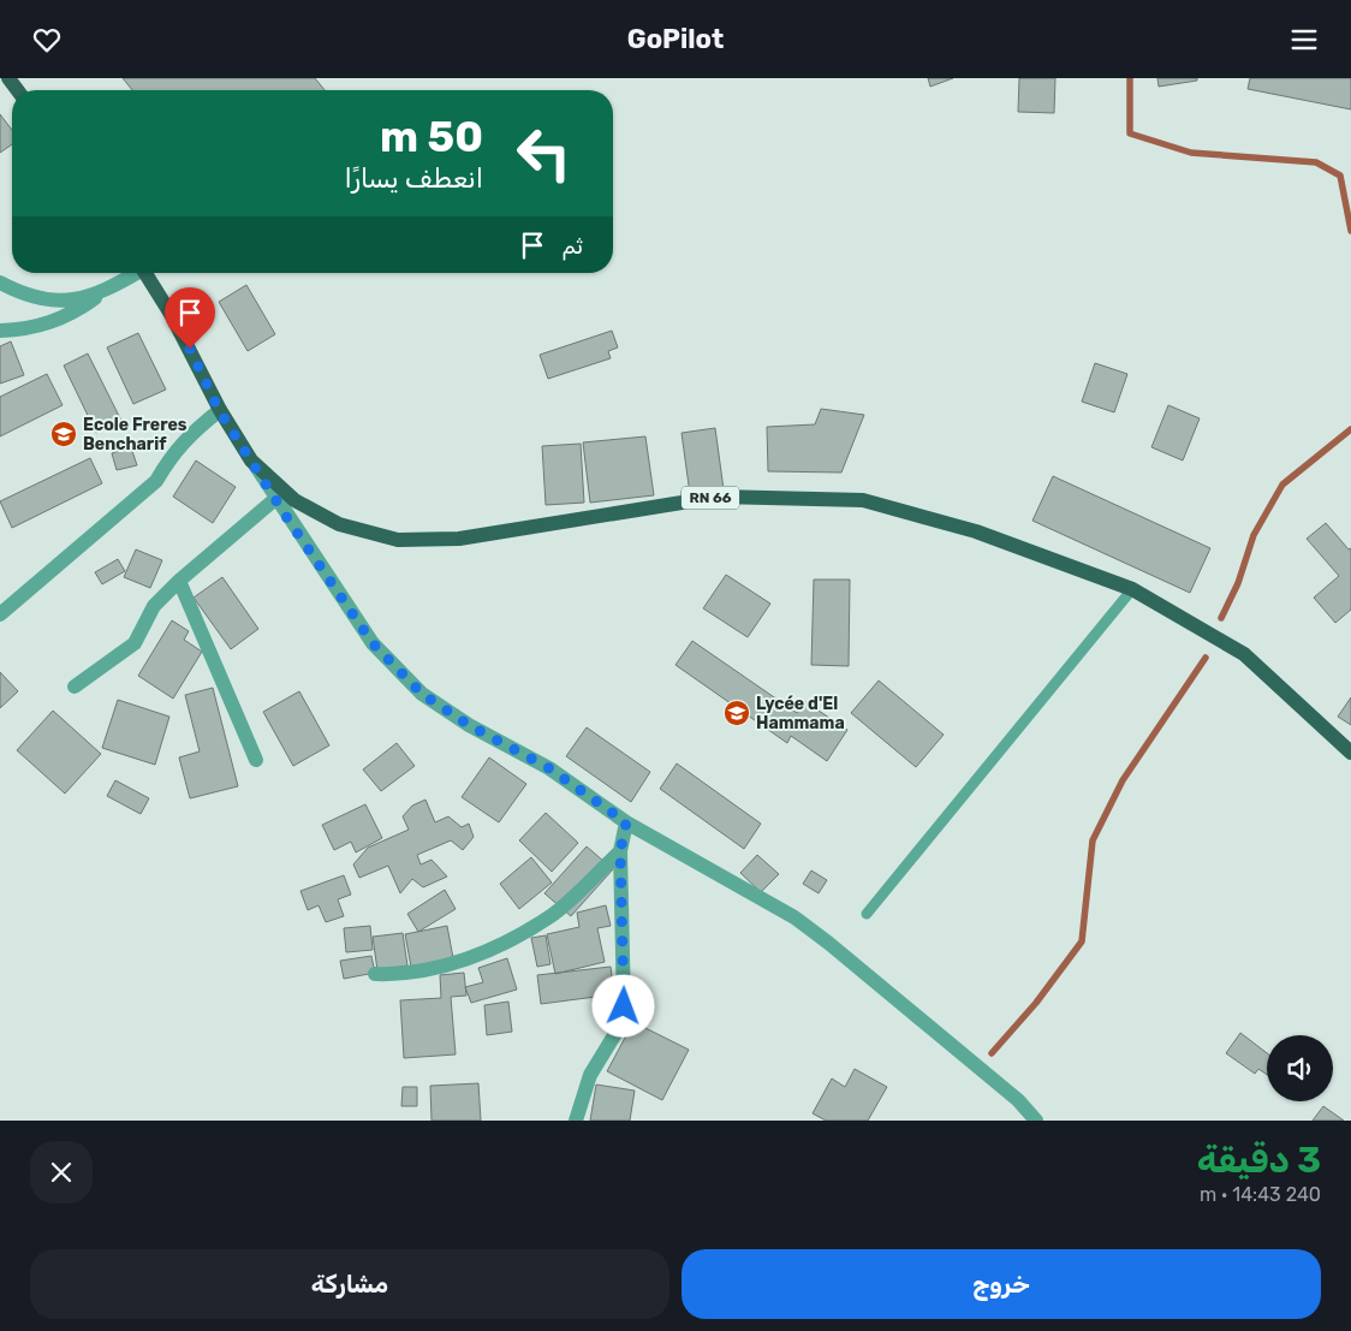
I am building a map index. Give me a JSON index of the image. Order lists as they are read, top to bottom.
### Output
{
  "streets": {
    "main road": ["RN 66"]
  },
  "places": {
    "school or university": ["Ecole Freres Bencharif", "Lycée d'El Hammama"]
  },
  "page": {
    "header": "GoPilot",
    "turn": ["50 m", "انعطف يسارًا"],
    "then": "ثم",
    "heading": ["3 دقيقة", "240 m · 14:43"],
    "buttons": ["خروج", "مشاركة"]
  }
}
